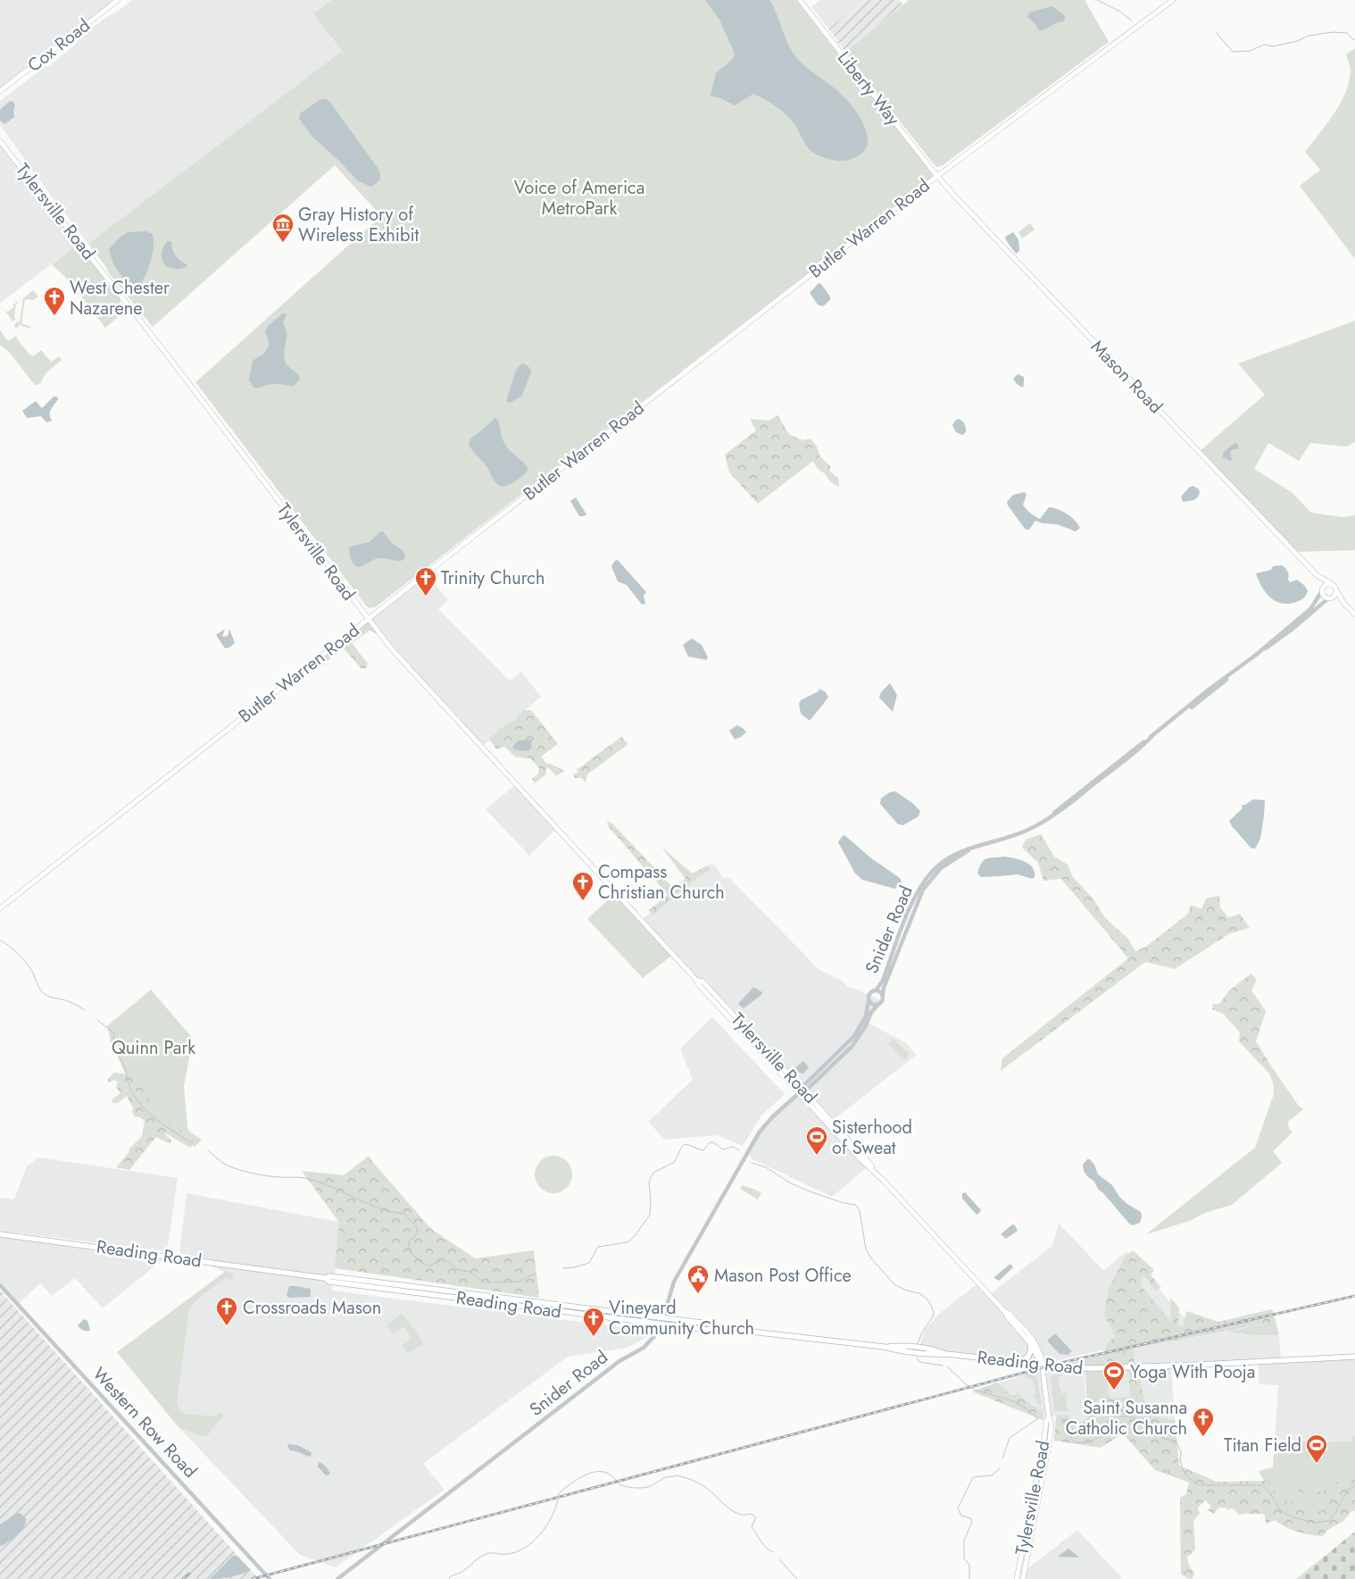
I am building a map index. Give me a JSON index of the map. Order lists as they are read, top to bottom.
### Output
{
  "streets": {
    "main road": [
      "Cox Road",
      "Liberty Way",
      "Tylersville Road",
      "Butler Warren Road",
      "Mason Road",
      "Reading Road"
    ],
    "street": ["Snider Road", "Western Row Road"]
  },
  "crossings": [
    ["Liberty Way", "Butler Warren Road"],
    ["Liberty Way", "Mason Road"],
    ["Tylersville Road", "Butler Warren Road"],
    ["Tylersville Road", "Snider Road"],
    ["Tylersville Road", "Reading Road"],
    ["Butler Warren Road", "Mason Road"],
    ["Mason Road", "Snider Road"],
    ["Snider Road", "Reading Road"]
  ],
  "parks": ["Voice of America MetroPark", "Quinn Park"],
  "places": {
    "museum": ["Gray History of Wireless Exhibit"],
    "church": [
      "West Chester Nazarene",
      "Trinity Church",
      "Compass Christian Church",
      "Crossroads Mason",
      "Vineyard Community Church",
      "Saint Susanna Catholic Church"
    ],
    "sports": ["Sisterhood of Sweat", "Yoga With Pooja", "Titan Field"],
    "public building": ["Mason Post Office"]
  }
}
